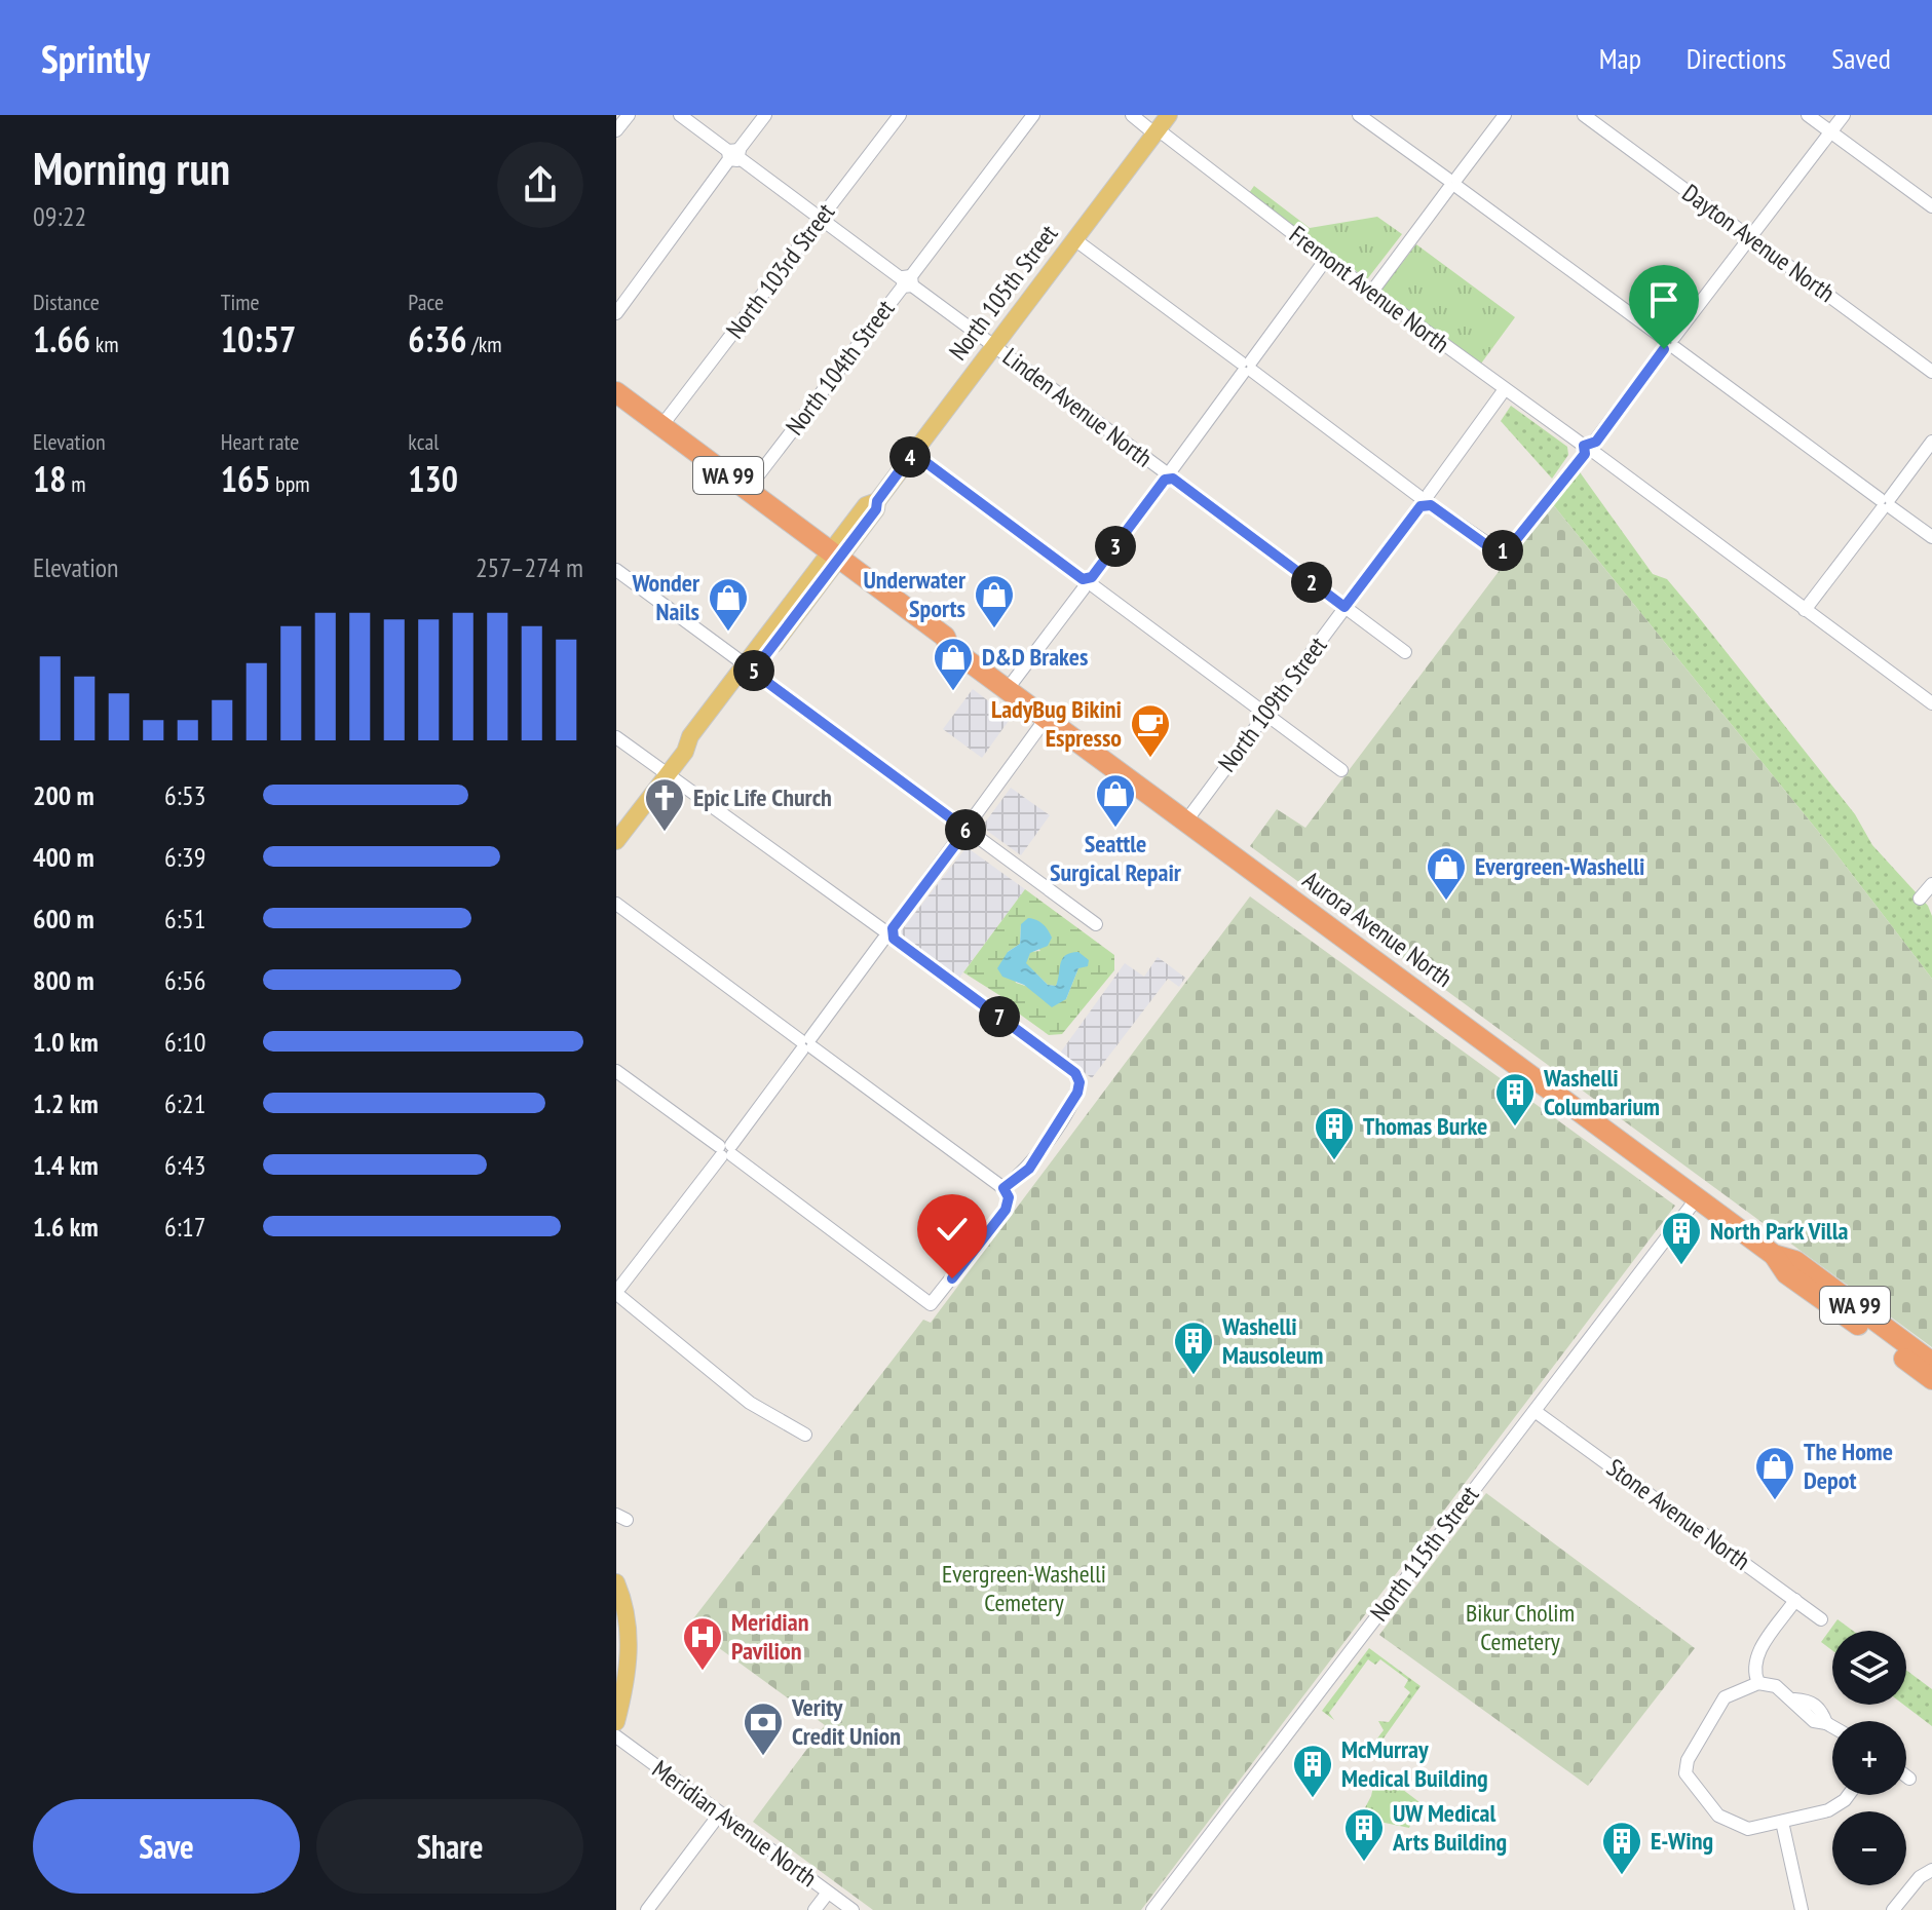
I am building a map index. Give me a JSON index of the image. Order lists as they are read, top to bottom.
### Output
{
  "streets": {
    "highway": ["WA 99", "Aurora Avenue North"],
    "main road": ["North 105th Street"],
    "street": [
      "Dayton Avenue North",
      "North 103rd Street",
      "Fremont Avenue North",
      "North 104th Street",
      "Linden Avenue North",
      "North 109th Street",
      "Stone Avenue North",
      "North 115th Street",
      "Meridian Avenue North"
    ]
  },
  "crossings": [
    ["North 103rd Street", "Linden Avenue North"],
    ["North 103rd Street", "Aurora Avenue North"],
    ["Fremont Avenue North", "North 105th Street"],
    ["Fremont Avenue North", "North 109th Street"],
    ["North 105th Street", "Linden Avenue North"],
    ["North 105th Street", "Aurora Avenue North"],
    ["North 104th Street", "Linden Avenue North"],
    ["North 104th Street", "Aurora Avenue North"],
    ["Linden Avenue North", "North 109th Street"],
    ["North 109th Street", "Aurora Avenue North"],
    ["Aurora Avenue North", "North 115th Street"],
    ["Stone Avenue North", "North 115th Street"]
  ],
  "parks": ["Evergreen-Washelli Cemetery", "Bikur Cholim Cemetery"],
  "places": {
    "shop": [
      "Underwater Sports",
      "Wonder Nails",
      "D&D Brakes",
      "Seattle Surgical Repair",
      "Evergreen-Washelli",
      "The Home Depot"
    ],
    "cafe": ["LadyBug Bikini Espresso"],
    "church": ["Epic Life Church"],
    "building": [
      "Washelli Columbarium",
      "Thomas Burke",
      "North Park Villa",
      "Washelli Mausoleum",
      "McMurray Medical Building",
      "UW Medical Arts Building",
      "E-Wing"
    ],
    "hospital": ["Meridian Pavilion"],
    "bank": ["Verity Credit Union"]
  },
  "page": {
    "header": "Sprintly",
    "nav": ["Map", "Directions", "Saved"],
    "heading": ["Morning run", "09:22"],
    "stats": [
      ["Distance", "1.66 km"],
      ["Time", "10:57"],
      ["Pace", "6:36 /km"],
      ["Elevation", "18 m"],
      ["Heart rate", "165 bpm"],
      ["kcal", "130"]
    ],
    "pins": [
      "4",
      "3",
      "1",
      "2",
      "5",
      "6",
      "7"
    ],
    "chart": ["Elevation", "257–274 m"],
    "list": [
      {
        "name": "200 m",
        "note": "6:53"
      },
      {
        "name": "400 m",
        "note": "6:39"
      },
      {
        "name": "600 m",
        "note": "6:51"
      },
      {
        "name": "800 m",
        "note": "6:56"
      },
      {
        "name": "1.0 km",
        "note": "6:10"
      },
      {
        "name": "1.2 km",
        "note": "6:21"
      },
      {
        "name": "1.4 km",
        "note": "6:43"
      },
      {
        "name": "1.6 km",
        "note": "6:17"
      }
    ],
    "map_buttons": ["+", "−"],
    "buttons": ["Save", "Share"]
  }
}
